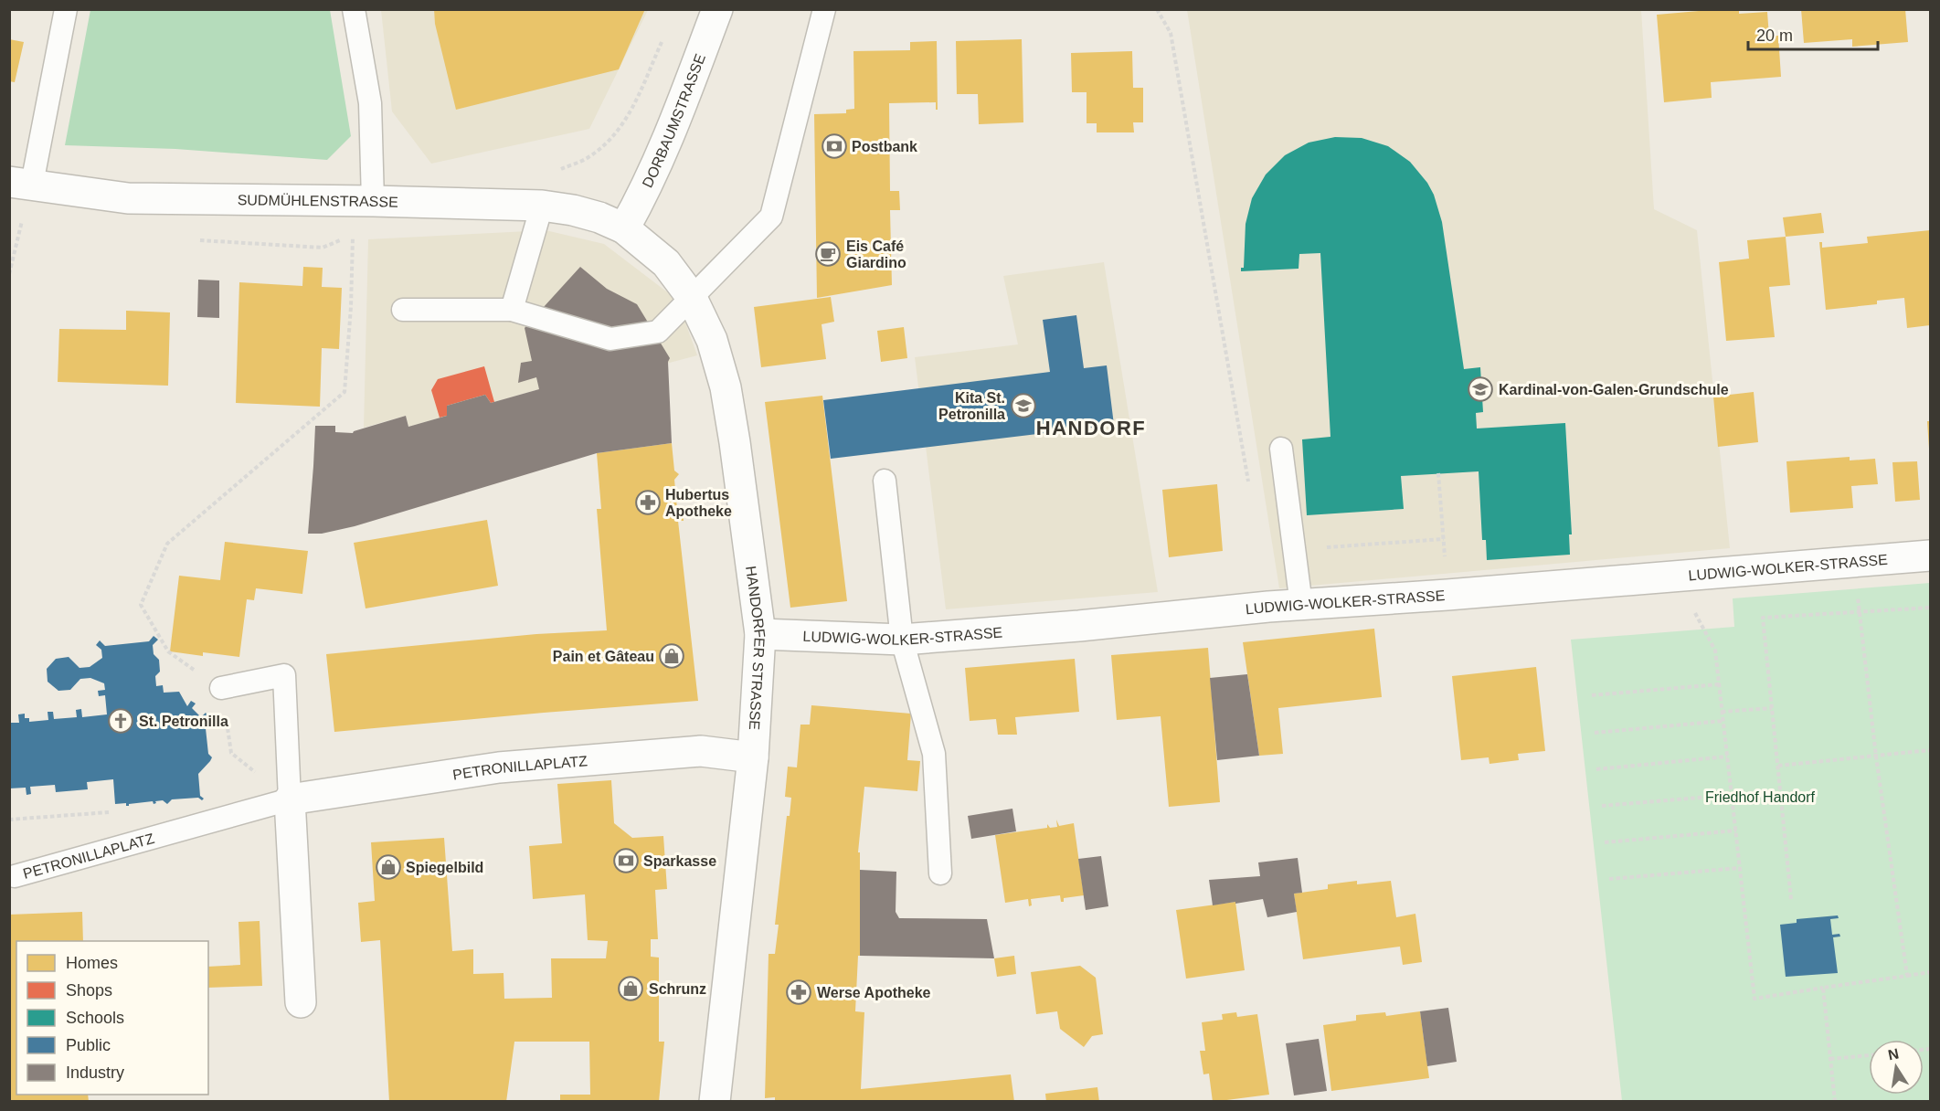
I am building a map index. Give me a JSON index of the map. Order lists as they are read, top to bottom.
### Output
{
  "streets": {
    "street": [
      "DORBAUMSTRASSE",
      "SUDMÜHLENSTRASSE",
      "LUDWIG-WOLKER-STRASSE",
      "HANDORFER STRASSE",
      "PETRONILLAPLATZ"
    ]
  },
  "crossings": [
    ["DORBAUMSTRASSE", "SUDMÜHLENSTRASSE"],
    ["DORBAUMSTRASSE", "HANDORFER STRASSE"],
    ["SUDMÜHLENSTRASSE", "HANDORFER STRASSE"],
    ["LUDWIG-WOLKER-STRASSE", "HANDORFER STRASSE"],
    ["HANDORFER STRASSE", "PETRONILLAPLATZ"]
  ],
  "districts": ["HANDORF"],
  "parks": ["Friedhof Handorf"],
  "places": {
    "bank": ["Postbank", "Sparkasse"],
    "cafe": ["Eis Café Giardino"],
    "school or university": ["Kardinal-von-Galen-Grundschule", "Kita St. Petronilla"],
    "pharmacy": ["Hubertus Apotheke", "Werse Apotheke"],
    "shop": ["Pain et Gâteau", "Spiegelbild", "Schrunz"],
    "church": ["St. Petronilla"]
  },
  "legend": [
    "Homes",
    "Shops",
    "Schools",
    "Public",
    "Industry"
  ],
  "scale_bar": "20 m",
  "north": "top"
}
